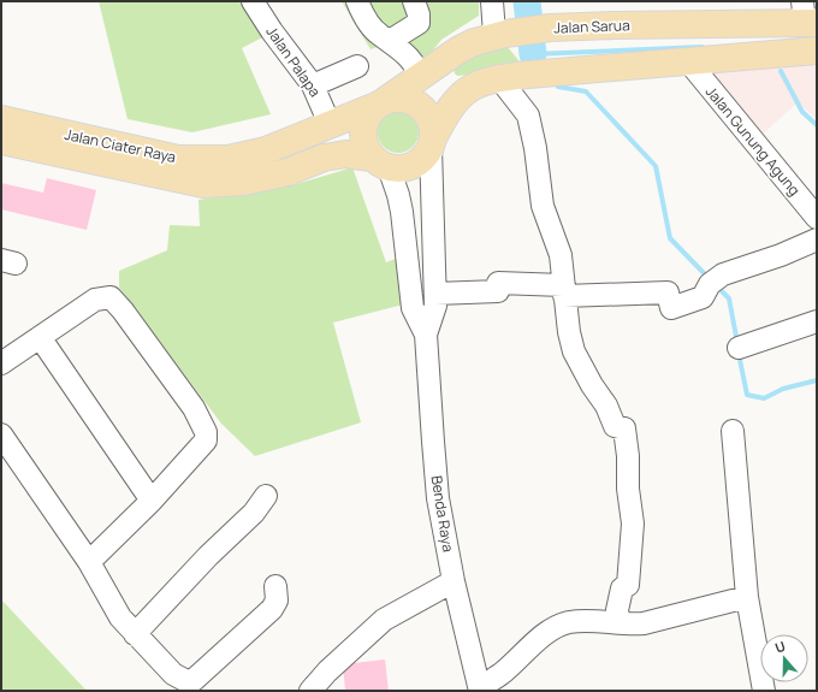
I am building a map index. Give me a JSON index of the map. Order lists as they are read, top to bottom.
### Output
{
  "streets": {
    "main road": ["Jalan Sarua", "Jalan Ciater Raya"],
    "street": ["Jalan Palapa", "Jalan Gunung Agung", "Benda Raya"]
  },
  "crossings": [
    ["Jalan Sarua", "Jalan Ciater Raya"],
    ["Jalan Sarua", "Benda Raya"],
    ["Jalan Palapa", "Jalan Ciater Raya"],
    ["Jalan Ciater Raya", "Benda Raya"]
  ],
  "north": "top"
}
